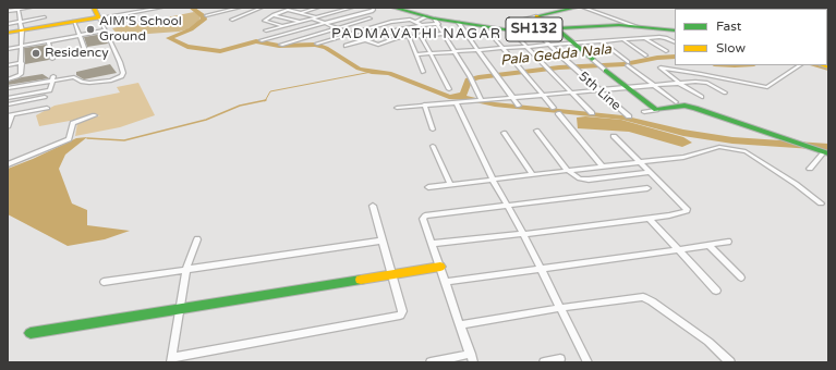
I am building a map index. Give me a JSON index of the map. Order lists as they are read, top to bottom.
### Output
{
  "streets": {
    "street": ["SH132", "5th Line"]
  },
  "crossings": [
    ["SH132", "5th Line"]
  ],
  "districts": ["PADMAVATHI NAGAR"],
  "water": ["Pala Gedda Nala"],
  "places": ["AIM'S School Ground", "Residency"],
  "legend": ["Fast", "Slow"]
}
